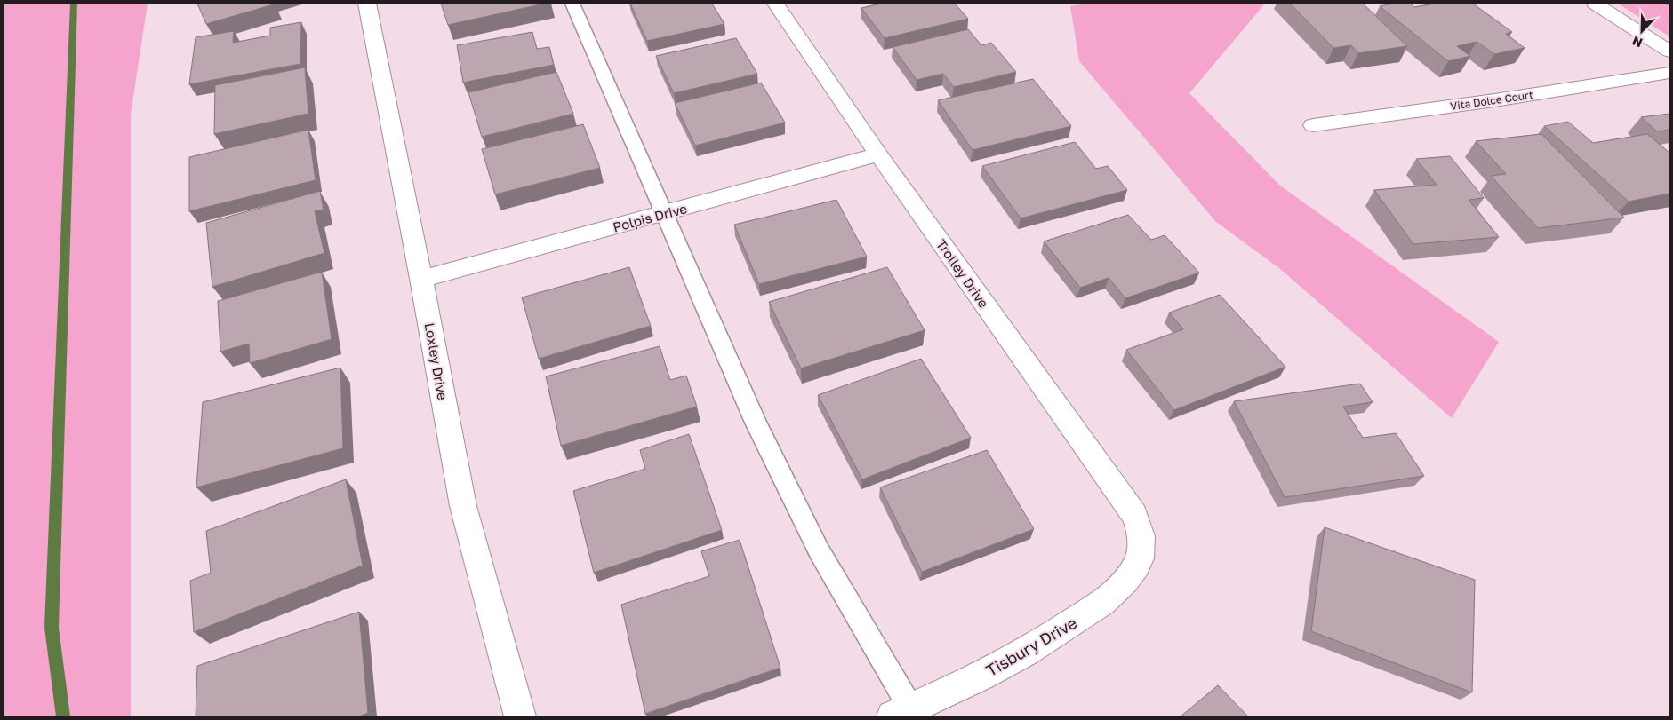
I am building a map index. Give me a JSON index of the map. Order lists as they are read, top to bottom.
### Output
{
  "streets": {
    "street": [
      "Vita Dolce Court",
      "Polpis Drive",
      "Trolley Drive",
      "Loxley Drive",
      "Tisbury Drive"
    ]
  },
  "crossings": [
    ["Polpis Drive", "Trolley Drive"],
    ["Polpis Drive", "Loxley Drive"],
    ["Trolley Drive", "Tisbury Drive"]
  ],
  "north": "bottom left"
}
